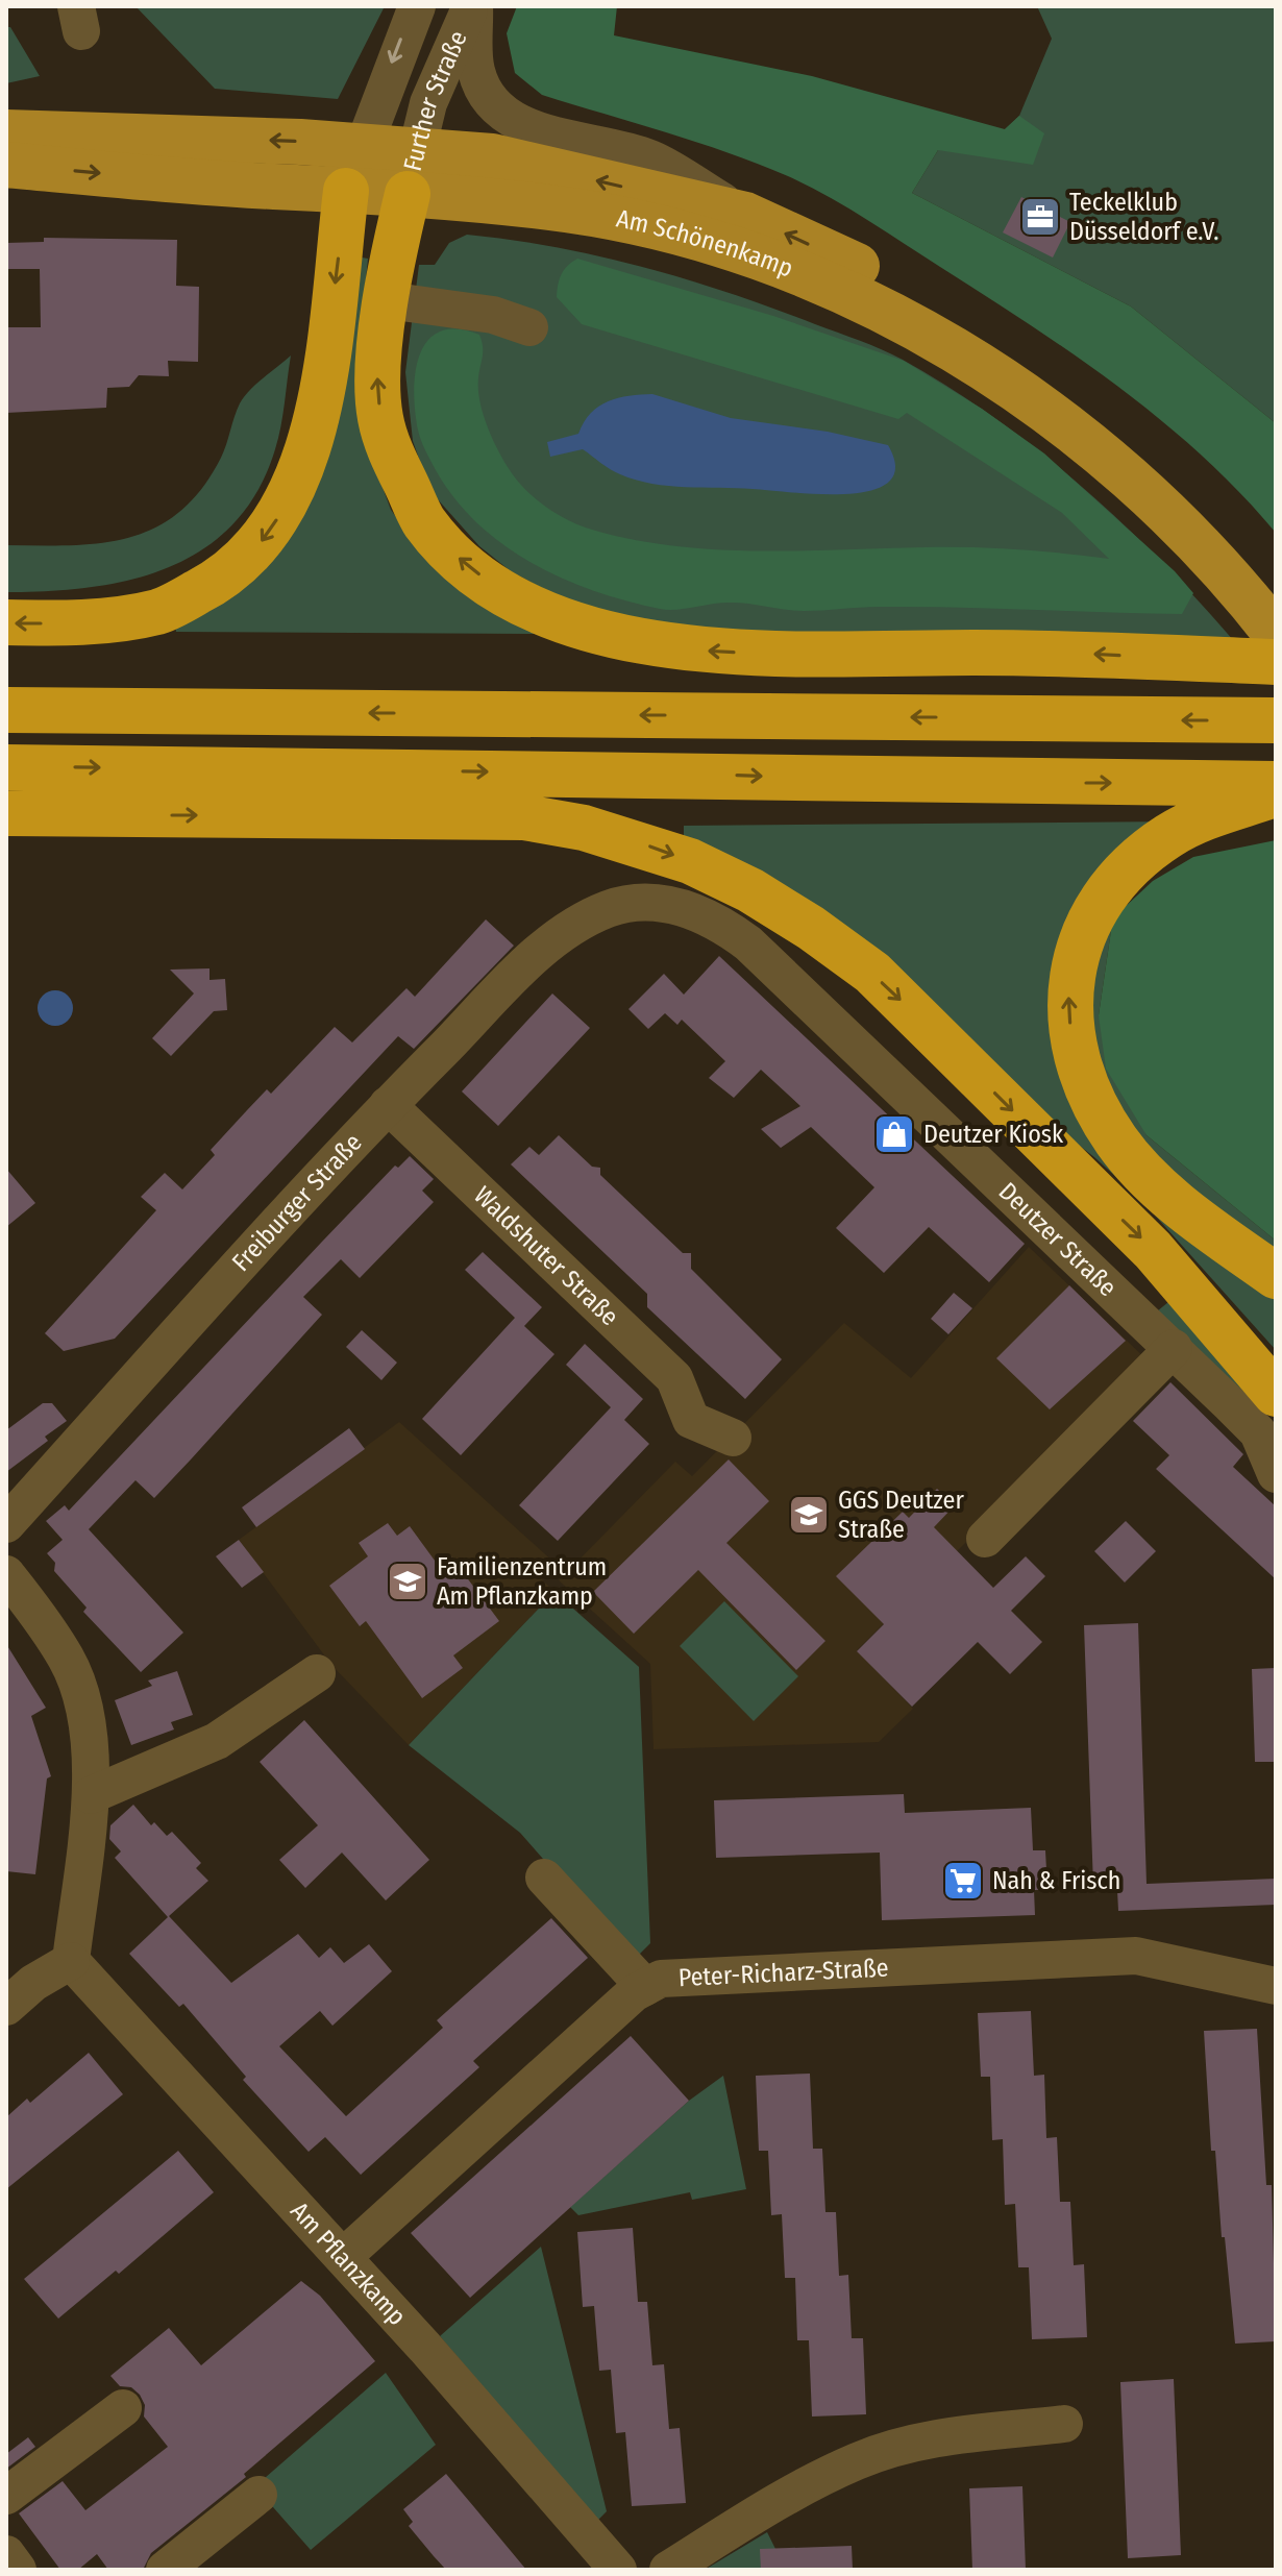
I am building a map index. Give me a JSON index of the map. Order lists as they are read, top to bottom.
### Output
{
  "streets": {
    "main road": ["Am Schönenkamp"],
    "street": [
      "Further Straße",
      "Freiburger Straße",
      "Deutzer Straße",
      "Waldshuter Straße",
      "Peter-Richarz-Straße",
      "Am Pflanzkamp"
    ]
  },
  "crossings": [
    ["Further Straße", "Am Schönenkamp"],
    ["Freiburger Straße", "Deutzer Straße"],
    ["Freiburger Straße", "Waldshuter Straße"],
    ["Peter-Richarz-Straße", "Am Pflanzkamp"]
  ],
  "places": {
    "office": ["Teckelklub Düsseldorf e.V."],
    "shop": ["Deutzer Kiosk"],
    "school or university": ["GGS Deutzer Straße", "Familienzentrum Am Pflanzkamp"],
    "supermarket": ["Nah & Frisch"]
  }
}
